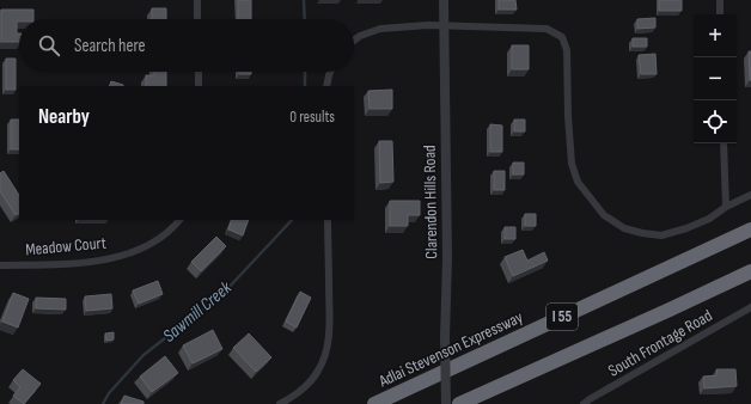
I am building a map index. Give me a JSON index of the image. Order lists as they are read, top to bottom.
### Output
{
  "streets": {
    "highway": ["I 55", "Adlai Stevenson Expressway"],
    "street": ["Clarendon Hills Road", "Meadow Court", "South Frontage Road"]
  },
  "water": ["Sawmill Creek"],
  "page": {
    "map_buttons": ["+", "−"],
    "search": "Search here",
    "heading": ["Nearby", "0 results"]
  }
}
